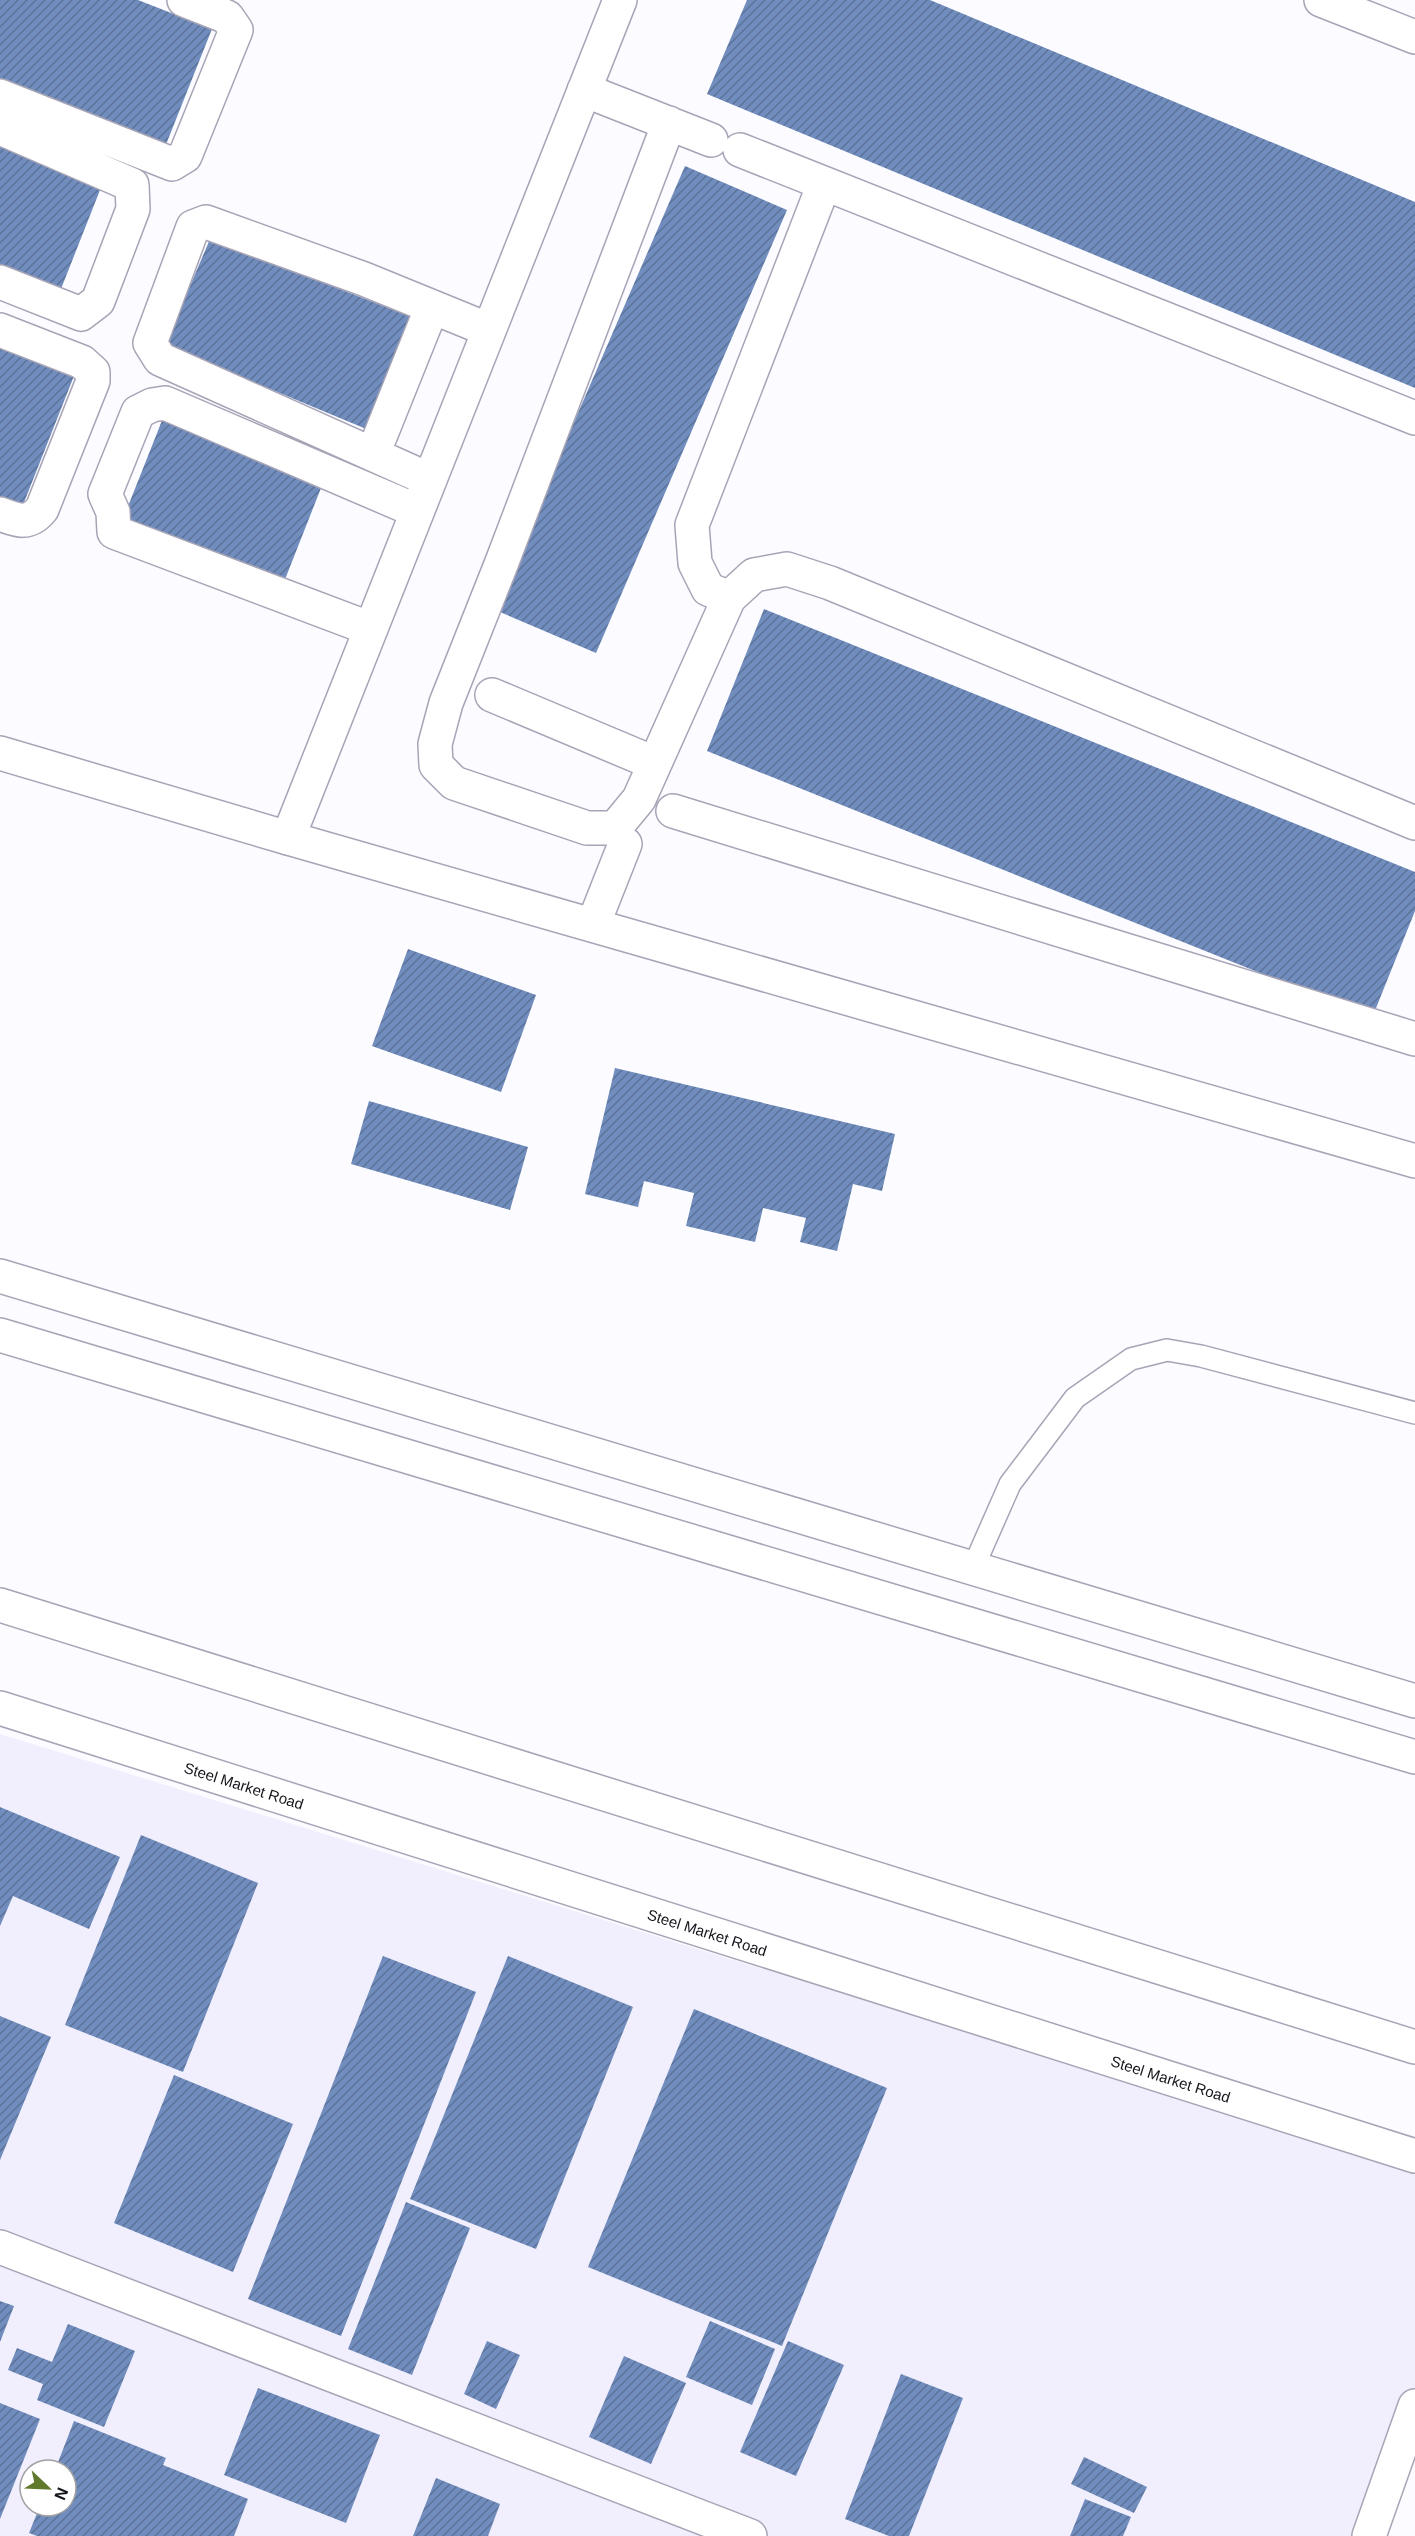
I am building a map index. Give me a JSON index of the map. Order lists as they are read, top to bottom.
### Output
{
  "streets": {
    "main road": ["Steel Market Road"]
  },
  "north": "bottom right"
}
